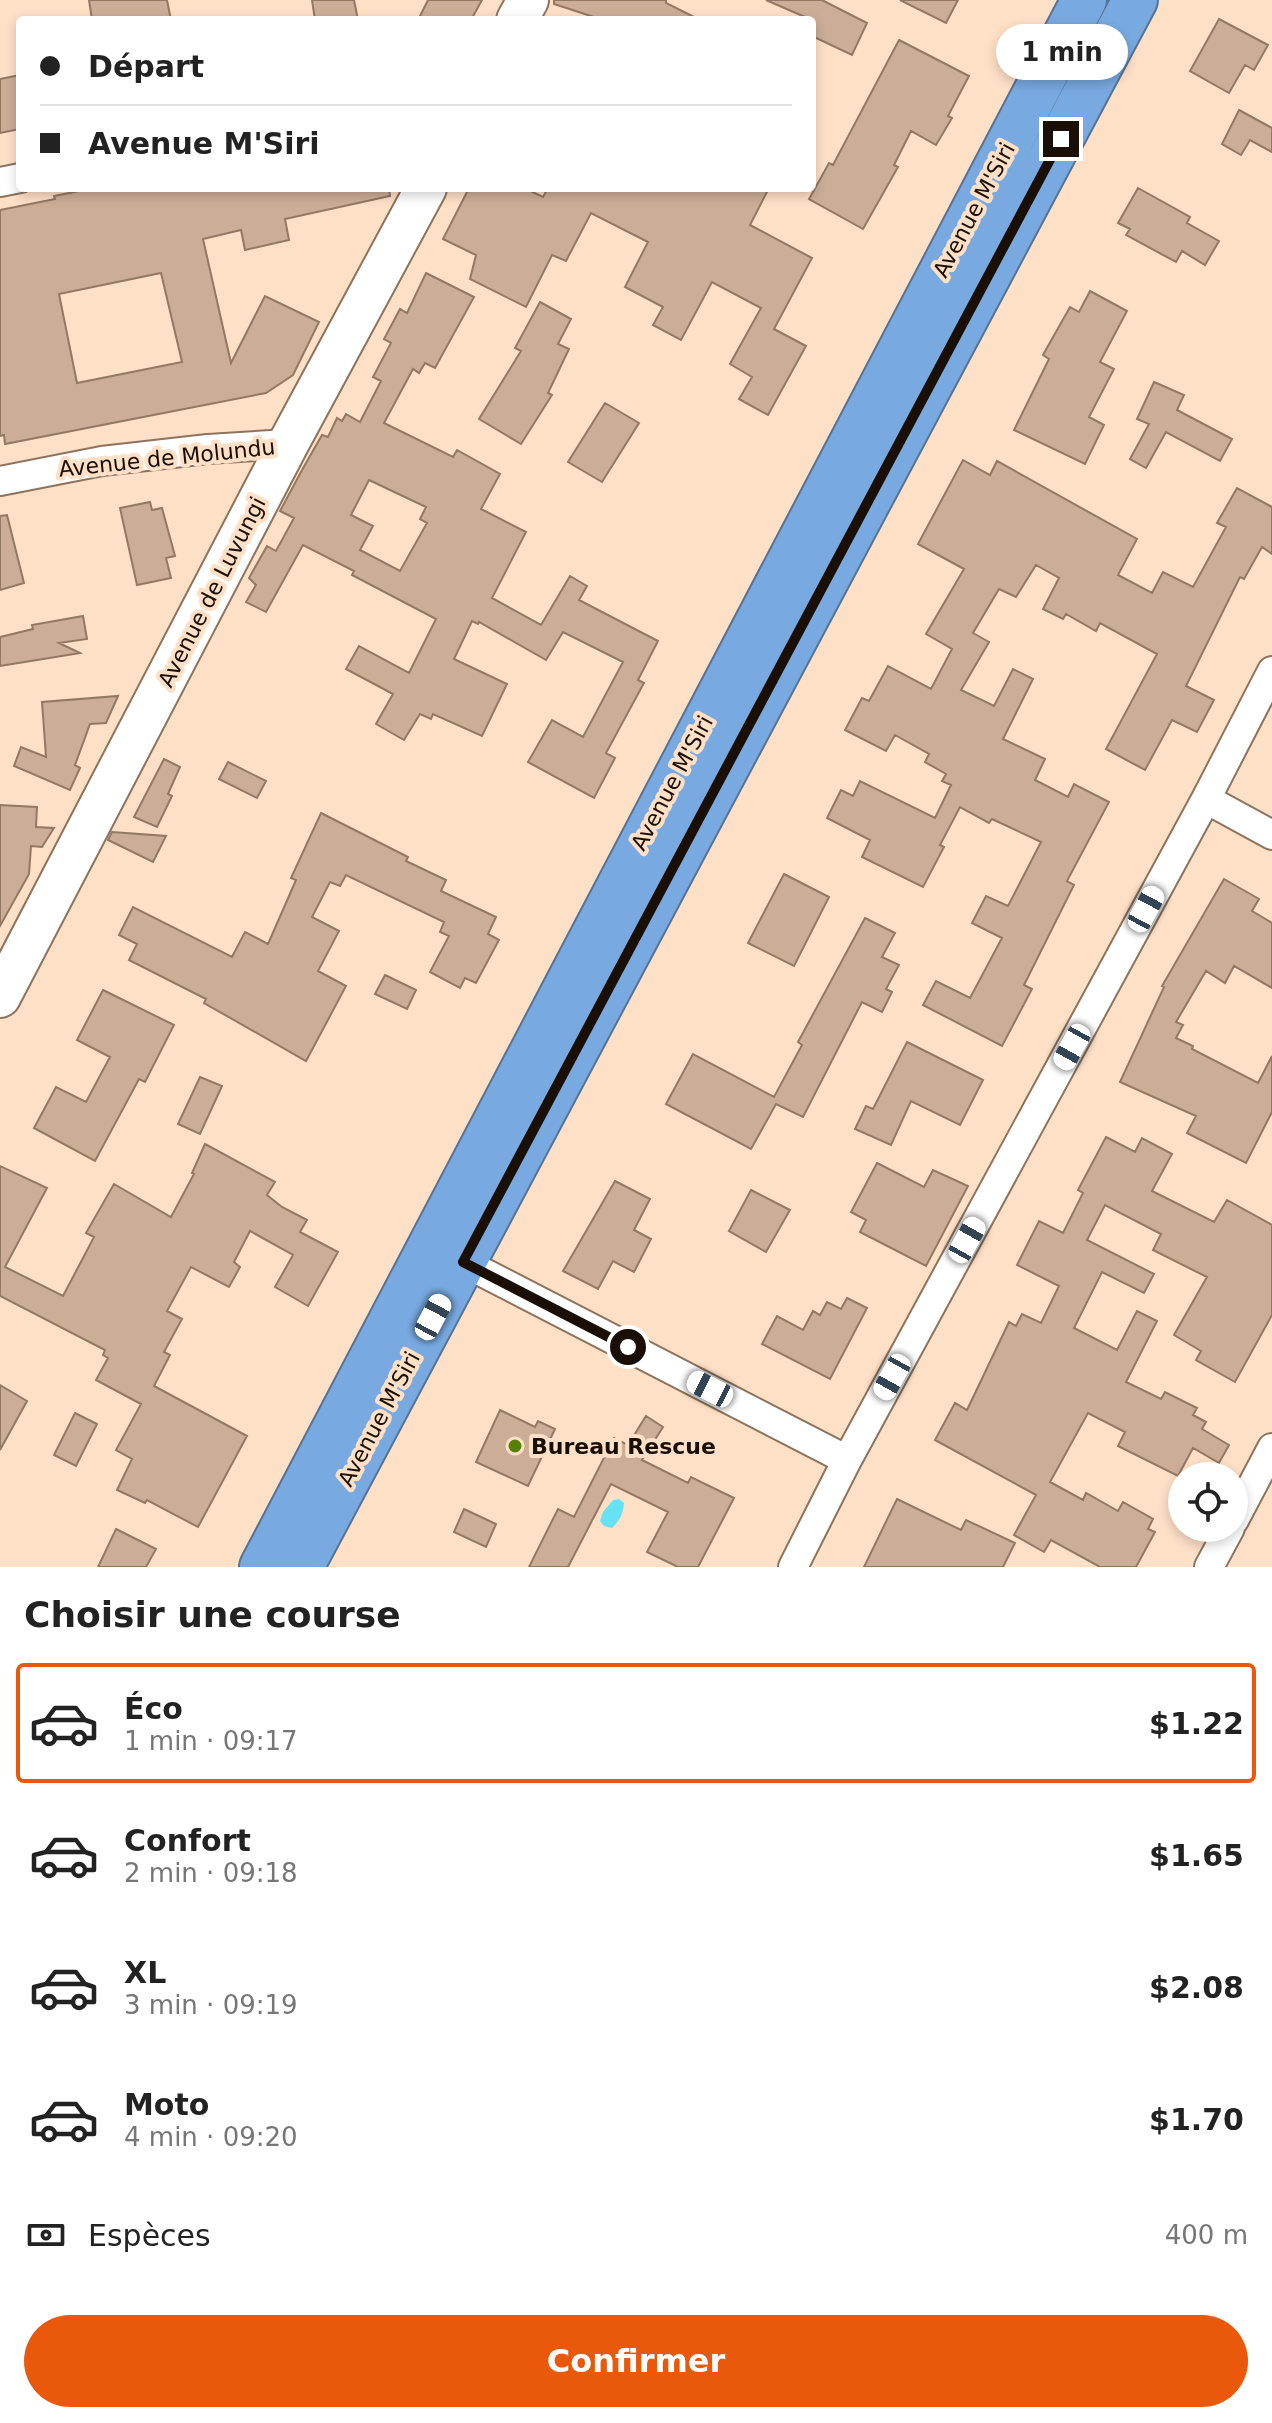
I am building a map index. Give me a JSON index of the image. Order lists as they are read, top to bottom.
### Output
{
  "streets": {
    "highway": ["Avenue M'Siri"],
    "street": ["Avenue de Molundu", "Avenue de Luvungi"]
  },
  "crossings": [
    ["Avenue de Molundu", "Avenue de Luvungi"]
  ],
  "places": ["Bureau Rescue"],
  "page": {
    "banner": ["Départ", "Avenue M'Siri"],
    "bubble": "1 min",
    "heading": "Choisir une course",
    "list": [
      {
        "name": "Éco",
        "note": "1 min · 09:17",
        "value": "$1.22"
      },
      {
        "name": "Confort",
        "note": "2 min · 09:18",
        "value": "$1.65"
      },
      {
        "name": "XL",
        "note": "3 min · 09:19",
        "value": "$2.08"
      },
      {
        "name": "Moto",
        "note": "4 min · 09:20",
        "value": "$1.70"
      }
    ],
    "pay": ["Espèces", "400 m"],
    "buttons": "Confirmer"
  }
}
